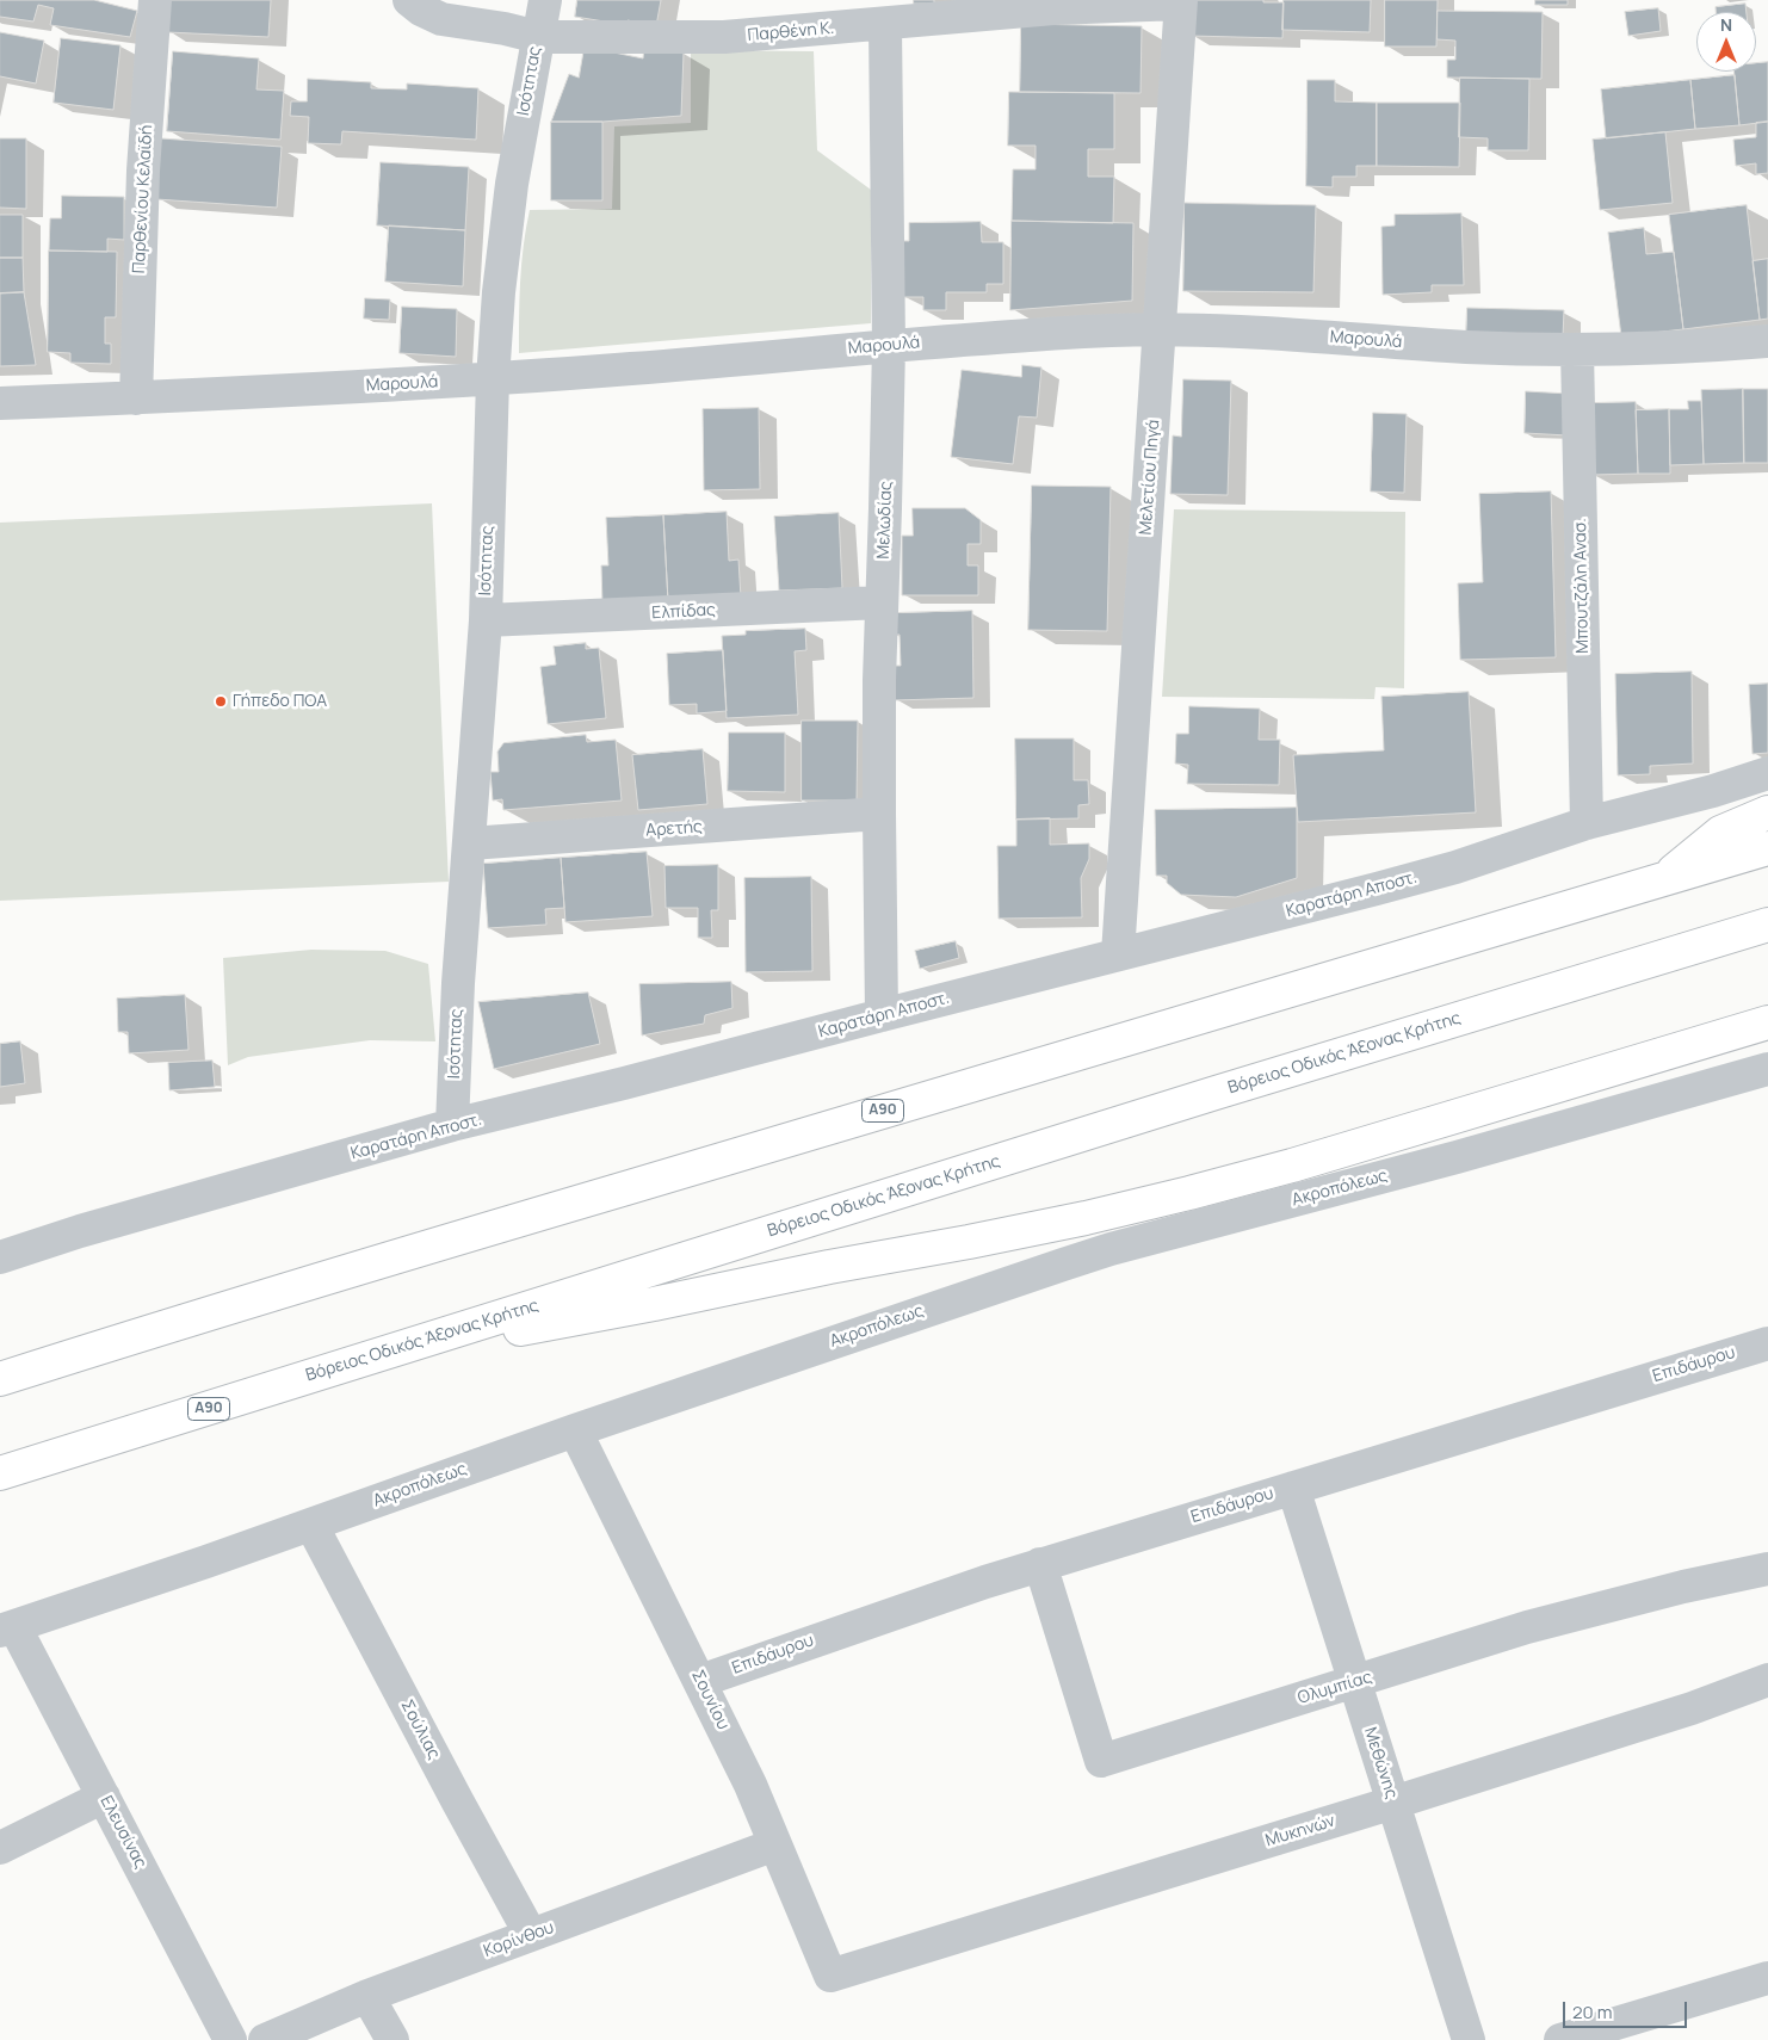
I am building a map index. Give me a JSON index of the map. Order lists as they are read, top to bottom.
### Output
{
  "streets": {
    "highway": ["Βόρειος Οδικός Άξονας Κρήτης", "Α90"],
    "street": [
      "Παρθένη Κ.",
      "Ισότητας",
      "Παρθενίου Κελαϊδή",
      "Μαρουλά",
      "Μελετίου Πηγά",
      "Μελωδίας",
      "Μπουτζάλη Ανασ.",
      "Ελπίδας",
      "Αρετής",
      "Καρατάρη Αποστ.",
      "Ακροπόλεως",
      "Επιδάυρου",
      "Ολυμπίας",
      "Σουνίου",
      "Σούλιας",
      "Μεθώνης",
      "Μυκηνών",
      "Ελευσίνας",
      "Κορίνθου"
    ]
  },
  "crossings": [
    ["Παρθένη Κ.", "Ισότητας"],
    ["Παρθένη Κ.", "Μελετίου Πηγά"],
    ["Παρθένη Κ.", "Μελωδίας"],
    ["Ισότητας", "Μαρουλά"],
    ["Ισότητας", "Ελπίδας"],
    ["Ισότητας", "Αρετής"],
    ["Ισότητας", "Καρατάρη Αποστ."],
    ["Παρθενίου Κελαϊδή", "Μαρουλά"],
    ["Μαρουλά", "Μελετίου Πηγά"],
    ["Μαρουλά", "Μελωδίας"],
    ["Μαρουλά", "Μπουτζάλη Ανασ."],
    ["Μελετίου Πηγά", "Καρατάρη Αποστ."],
    ["Μελωδίας", "Ελπίδας"],
    ["Μελωδίας", "Αρετής"],
    ["Μελωδίας", "Καρατάρη Αποστ."],
    ["Μπουτζάλη Ανασ.", "Καρατάρη Αποστ."],
    ["Ακροπόλεως", "Σουνίου"],
    ["Ακροπόλεως", "Σούλιας"],
    ["Ακροπόλεως", "Ελευσίνας"],
    ["Επιδάυρου", "Ολυμπίας"],
    ["Επιδάυρου", "Σουνίου"],
    ["Επιδάυρου", "Μεθώνης"],
    ["Ολυμπίας", "Μεθώνης"],
    ["Σουνίου", "Μυκηνών"],
    ["Σουνίου", "Κορίνθου"],
    ["Σούλιας", "Κορίνθου"],
    ["Μεθώνης", "Μυκηνών"]
  ],
  "places": ["Γήπεδο ΠΟΑ"],
  "scale_bar": "20 m",
  "north": "top"
}
